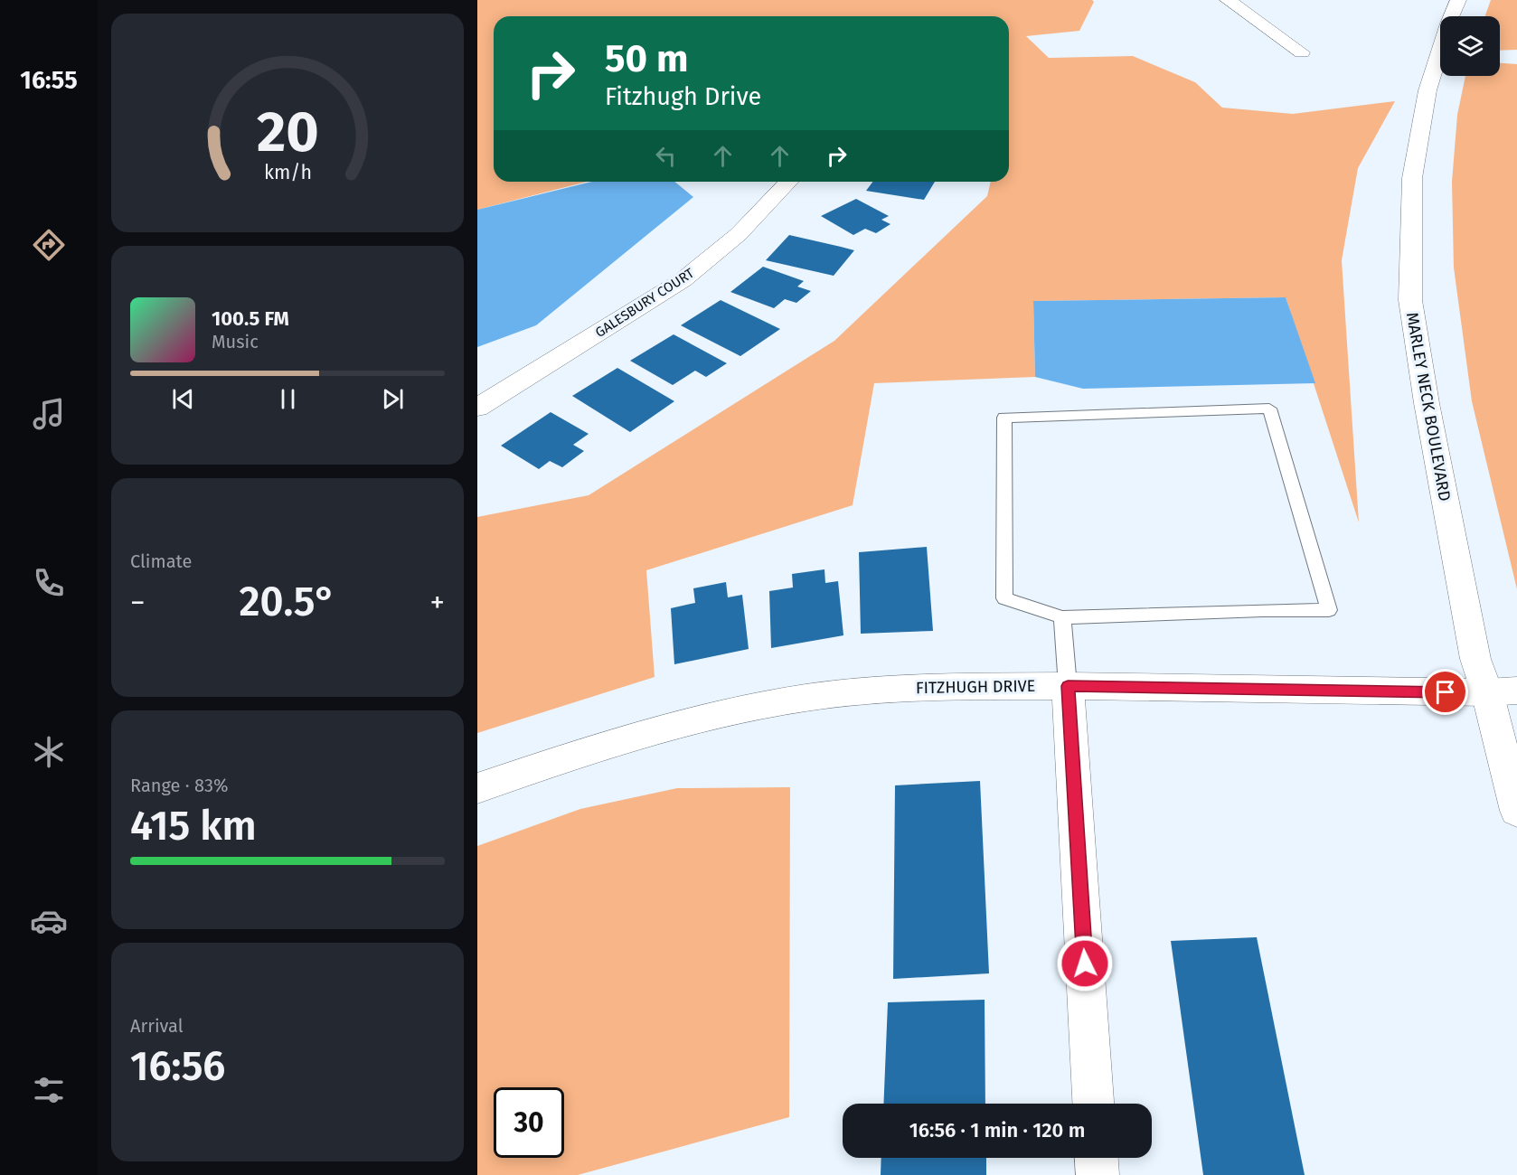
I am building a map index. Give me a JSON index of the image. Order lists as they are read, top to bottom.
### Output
{
  "streets": {
    "street": ["GALESBURY COURT", "MARLEY NECK BOULEVARD", "FITZHUGH DRIVE"]
  },
  "crossings": [
    ["MARLEY NECK BOULEVARD", "FITZHUGH DRIVE"]
  ],
  "page": {
    "tabs": "16:55",
    "turn": ["50 m", "Fitzhugh Drive"],
    "song": ["100.5 FM", "Music"],
    "tile": [
      "Climate",
      ["Range · 83%", "415 km"],
      ["Arrival", "16:56"]
    ],
    "heat": ["−", "20.5°", "+"],
    "limit": "30",
    "trip": "16:56 · 1 min · 120 m",
    "gauge": ["20", "km/h"]
  }
}
